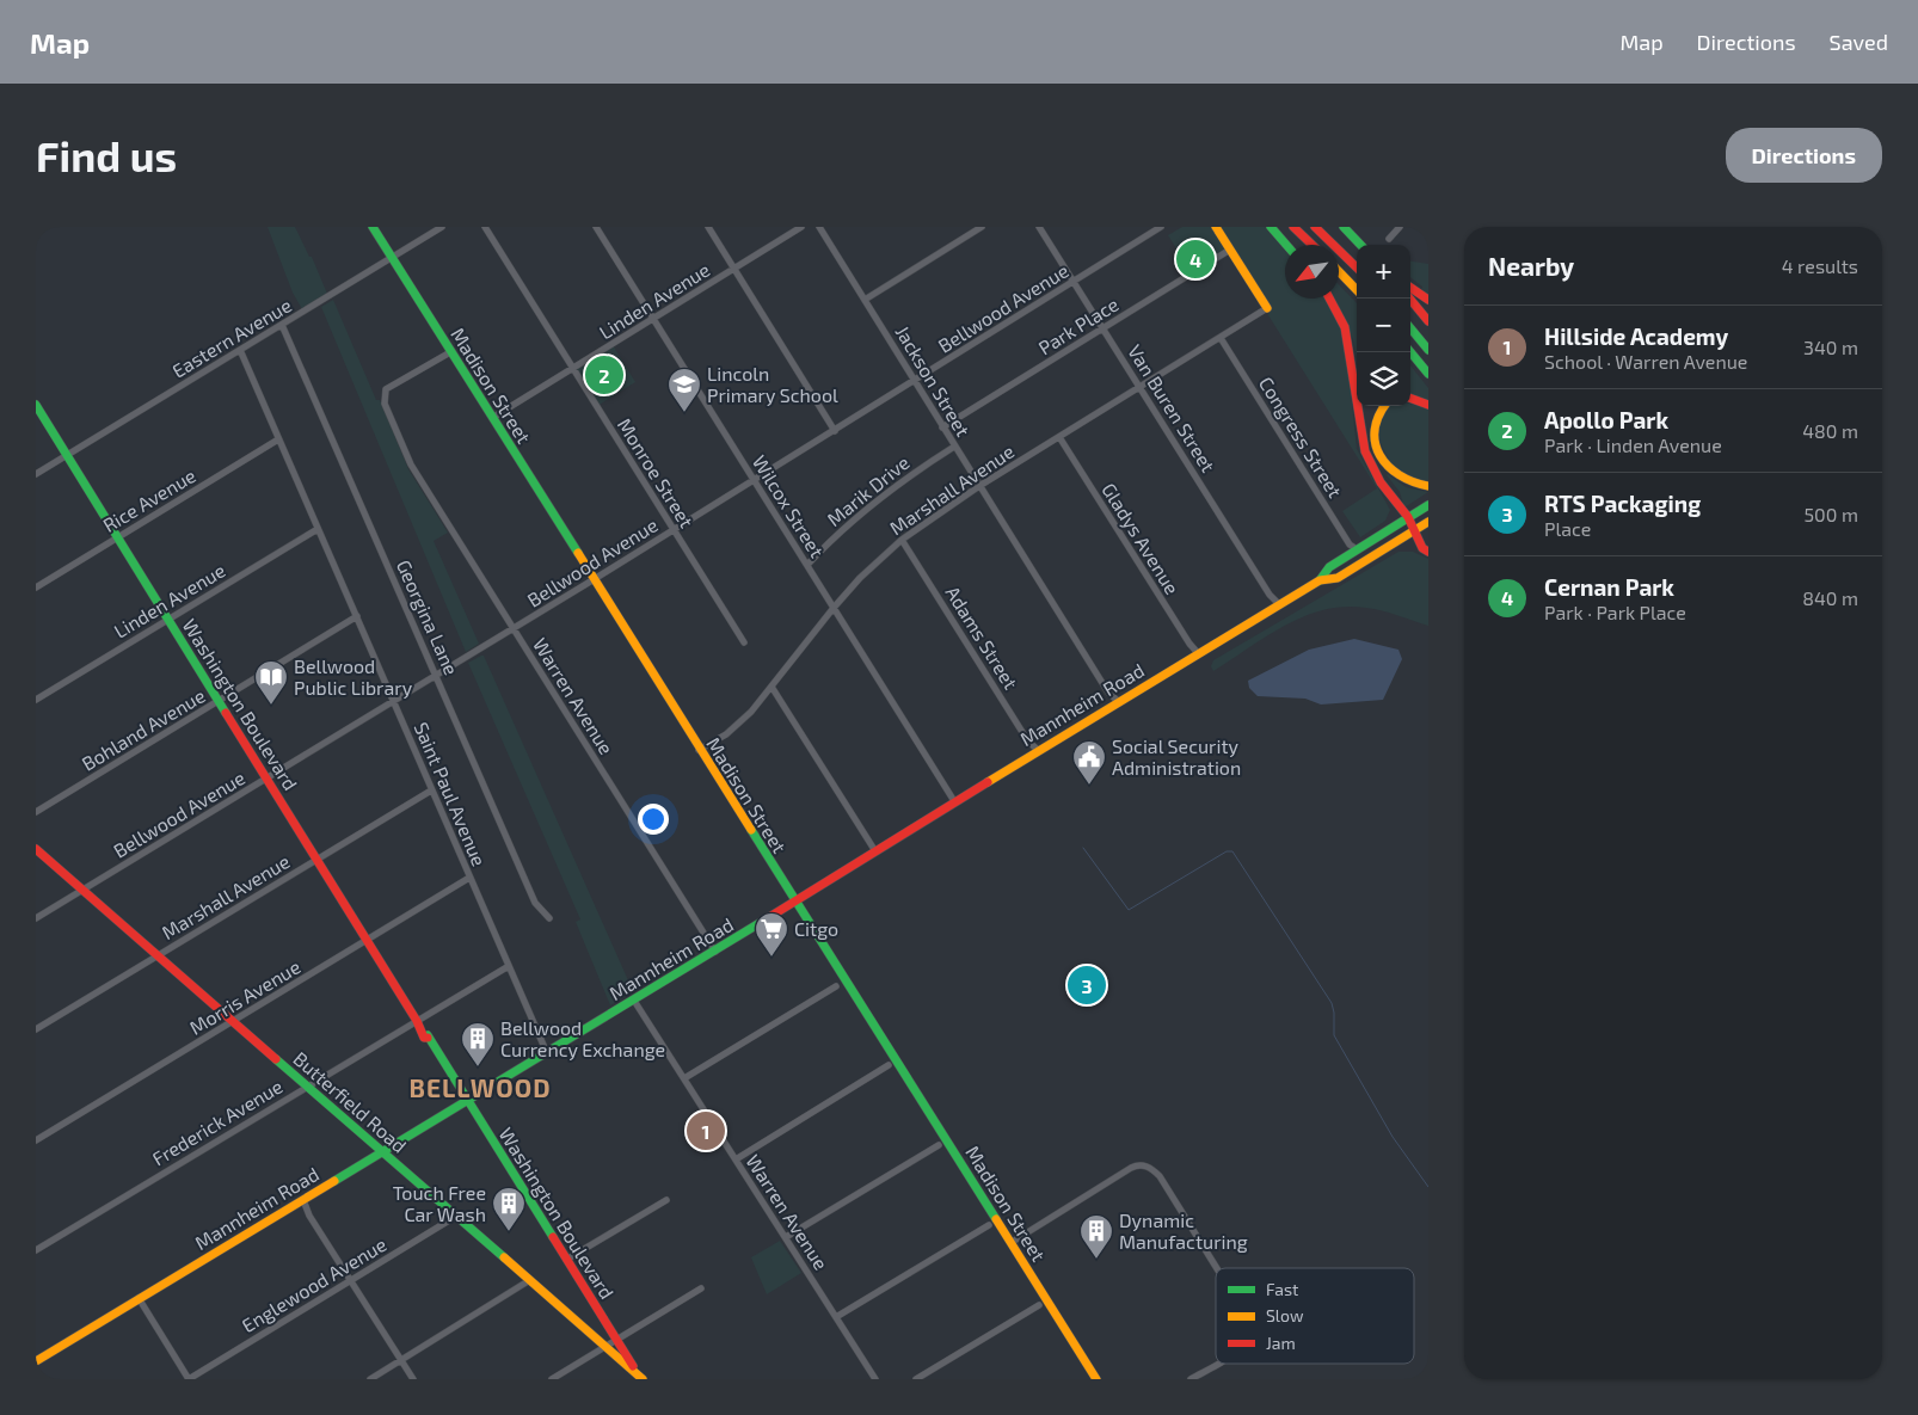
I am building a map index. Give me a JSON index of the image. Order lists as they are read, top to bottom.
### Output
{
  "streets": {
    "main road": [
      "Madison Street",
      "Washington Boulevard",
      "Mannheim Road",
      "Butterfield Road"
    ],
    "street": [
      "Linden Avenue",
      "Bellwood Avenue",
      "Park Place",
      "Eastern Avenue",
      "Jackson Street",
      "Van Buren Street",
      "Congress Street",
      "Monroe Street",
      "Marshall Avenue",
      "Marik Drive",
      "Rice Avenue",
      "Wilcox Street",
      "Gladys Avenue",
      "Georgina Lane",
      "Adams Street",
      "Warren Avenue",
      "Bohland Avenue",
      "Saint Paul Avenue",
      "Morris Avenue",
      "Frederick Avenue",
      "Englewood Avenue"
    ]
  },
  "crossings": [
    ["Linden Avenue", "Madison Street"],
    ["Linden Avenue", "Monroe Street"],
    ["Linden Avenue", "Wilcox Street"],
    ["Linden Avenue", "Washington Boulevard"],
    ["Linden Avenue", "Saint Paul Avenue"],
    ["Bellwood Avenue", "Jackson Street"],
    ["Bellwood Avenue", "Madison Street"],
    ["Bellwood Avenue", "Van Buren Street"],
    ["Bellwood Avenue", "Monroe Street"],
    ["Bellwood Avenue", "Wilcox Street"],
    ["Bellwood Avenue", "Georgina Lane"],
    ["Bellwood Avenue", "Warren Avenue"],
    ["Bellwood Avenue", "Washington Boulevard"],
    ["Bellwood Avenue", "Saint Paul Avenue"],
    ["Bellwood Avenue", "Butterfield Road"],
    ["Park Place", "Jackson Street"],
    ["Park Place", "Van Buren Street"],
    ["Eastern Avenue", "Madison Street"],
    ["Eastern Avenue", "Georgina Lane"],
    ["Eastern Avenue", "Washington Boulevard"],
    ["Eastern Avenue", "Saint Paul Avenue"],
    ["Jackson Street", "Marshall Avenue"],
    ["Jackson Street", "Marik Drive"],
    ["Jackson Street", "Mannheim Road"],
    ["Madison Street", "Marshall Avenue"],
    ["Madison Street", "Warren Avenue"],
    ["Madison Street", "Mannheim Road"],
    ["Van Buren Street", "Marshall Avenue"],
    ["Van Buren Street", "Mannheim Road"],
    ["Congress Street", "Marshall Avenue"],
    ["Congress Street", "Mannheim Road"],
    ["Marshall Avenue", "Wilcox Street"],
    ["Marshall Avenue", "Gladys Avenue"],
    ["Marshall Avenue", "Adams Street"],
    ["Marshall Avenue", "Washington Boulevard"],
    ["Marshall Avenue", "Saint Paul Avenue"],
    ["Marshall Avenue", "Butterfield Road"],
    ["Marik Drive", "Wilcox Street"],
    ["Rice Avenue", "Washington Boulevard"],
    ["Rice Avenue", "Saint Paul Avenue"],
    ["Wilcox Street", "Mannheim Road"],
    ["Gladys Avenue", "Mannheim Road"],
    ["Adams Street", "Mannheim Road"],
    ["Warren Avenue", "Mannheim Road"],
    ["Washington Boulevard", "Mannheim Road"],
    ["Washington Boulevard", "Bohland Avenue"],
    ["Washington Boulevard", "Morris Avenue"],
    ["Washington Boulevard", "Butterfield Road"],
    ["Washington Boulevard", "Frederick Avenue"],
    ["Mannheim Road", "Saint Paul Avenue"],
    ["Mannheim Road", "Butterfield Road"],
    ["Bohland Avenue", "Saint Paul Avenue"],
    ["Saint Paul Avenue", "Morris Avenue"],
    ["Saint Paul Avenue", "Frederick Avenue"],
    ["Morris Avenue", "Butterfield Road"],
    ["Butterfield Road", "Frederick Avenue"],
    ["Butterfield Road", "Englewood Avenue"]
  ],
  "districts": ["BELLWOOD"],
  "places": {
    "school or university": ["Lincoln Primary School"],
    "library": ["Bellwood Public Library"],
    "public building": ["Social Security Administration"],
    "supermarket": ["Citgo"],
    "building": ["Bellwood Currency Exchange", "Touch Free Car Wash", "Dynamic Manufacturing"]
  },
  "legend": ["Fast", "Slow", "Jam"],
  "north": "bottom left",
  "page": {
    "header": "Map",
    "nav": ["Map", "Directions", "Saved"],
    "buttons": "Directions",
    "title": "Find us",
    "heading": ["Nearby", "4 results"],
    "pins": [
      "4",
      "2",
      "3",
      "1"
    ],
    "map_buttons": ["+", "−"],
    "list": [
      {
        "mark": "1",
        "name": "Hillside Academy",
        "note": "School · Warren Avenue",
        "value": "340 m"
      },
      {
        "mark": "2",
        "name": "Apollo Park",
        "note": "Park · Linden Avenue",
        "value": "480 m"
      },
      {
        "mark": "3",
        "name": "RTS Packaging",
        "note": "Place",
        "value": "500 m"
      },
      {
        "mark": "4",
        "name": "Cernan Park",
        "note": "Park · Park Place",
        "value": "840 m"
      }
    ]
  }
}
